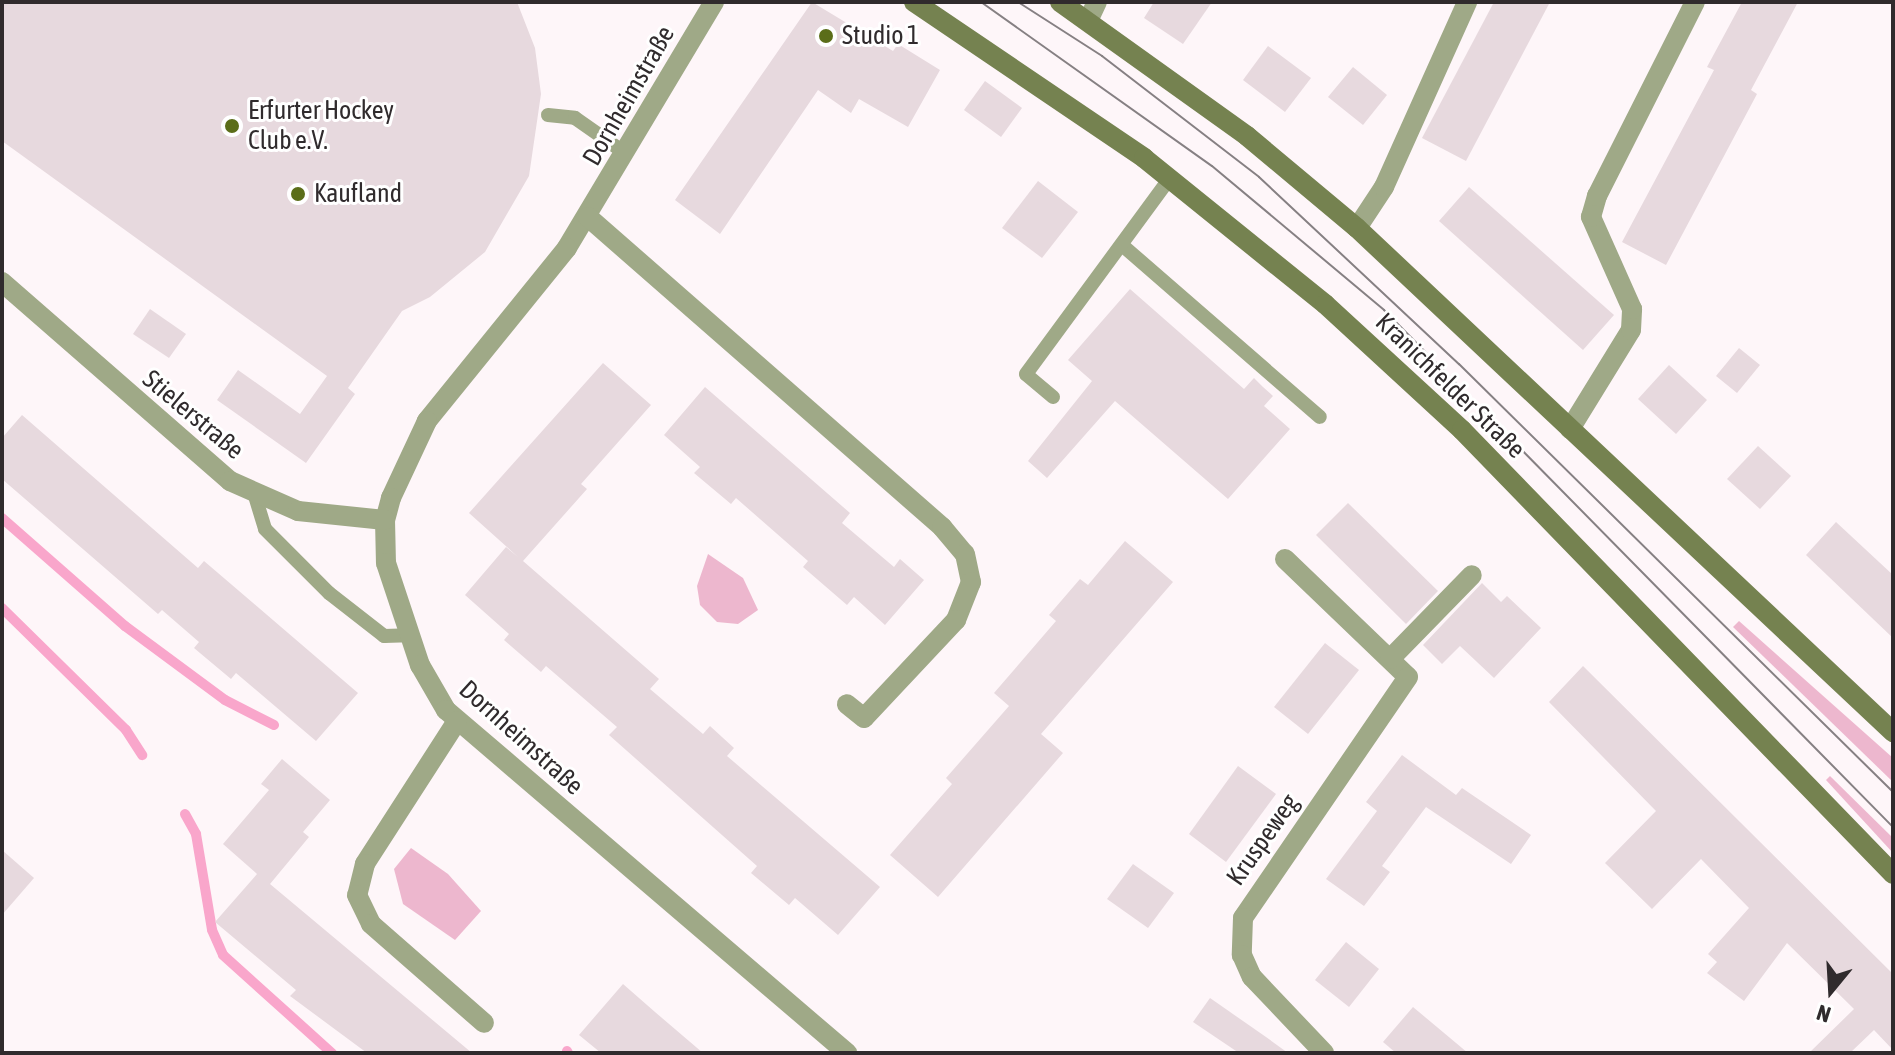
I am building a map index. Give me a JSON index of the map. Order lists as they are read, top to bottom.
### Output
{
  "streets": {
    "main road": ["Kranichfelder Straße"],
    "street": ["Dornheimstraße", "Stielerstraße", "Kruspeweg"]
  },
  "crossings": [
    ["Dornheimstraße", "Stielerstraße"]
  ],
  "places": ["Studio 1", "Erfurter Hockey Club e.V.", "Kaufland"],
  "north": "bottom"
}
